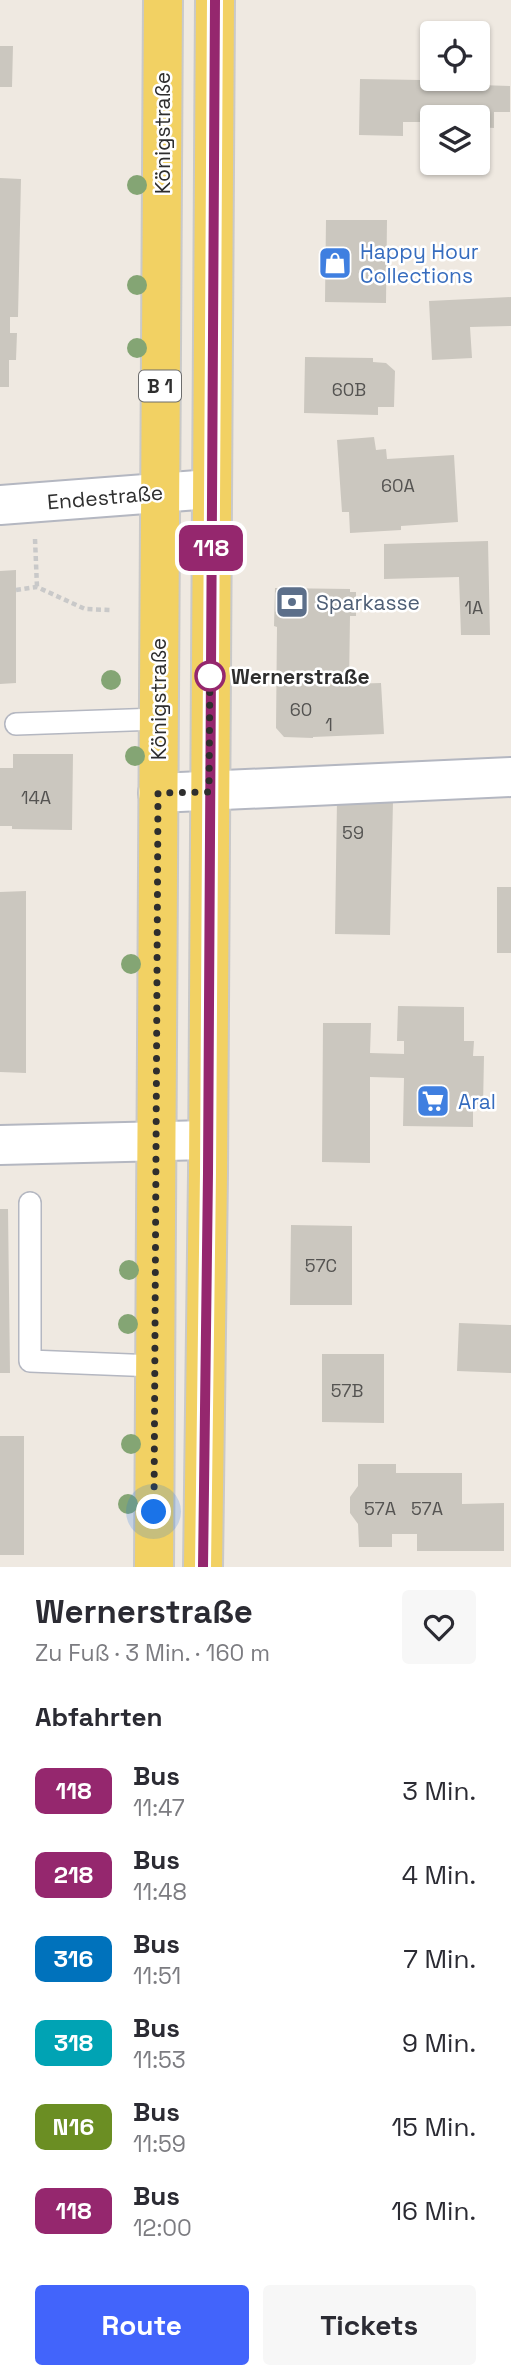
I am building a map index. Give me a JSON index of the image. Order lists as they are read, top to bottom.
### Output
{
  "streets": {
    "main road": ["Königstraße", "B 1"],
    "street": ["Endestraße"]
  },
  "crossings": [
    ["Königstraße", "Endestraße"],
    ["B 1", "Endestraße"]
  ],
  "places": {
    "shop": ["Happy Hour Collections"],
    "bank": ["Sparkasse"],
    "other": ["Wernerstraße"],
    "supermarket": ["Aral"]
  },
  "lines": ["bus line 118"],
  "house_numbers": [
    "60B",
    "60A",
    "1A",
    "60",
    "1",
    "14A",
    "59",
    "57C",
    "57B",
    "57A",
    "57A"
  ],
  "page": {
    "on_map": "118",
    "heading": [
      ["Wernerstraße", "Zu Fuß · 3 Min. · 160 m"],
      "Abfahrten"
    ],
    "list": [
      {
        "mark": "118",
        "name": "Bus",
        "note": "11:47",
        "value": "3 Min."
      },
      {
        "mark": "218",
        "name": "Bus",
        "note": "11:48",
        "value": "4 Min."
      },
      {
        "mark": "316",
        "name": "Bus",
        "note": "11:51",
        "value": "7 Min."
      },
      {
        "mark": "318",
        "name": "Bus",
        "note": "11:53",
        "value": "9 Min."
      },
      {
        "mark": "N16",
        "name": "Bus",
        "note": "11:59",
        "value": "15 Min."
      },
      {
        "mark": "118",
        "name": "Bus",
        "note": "12:00",
        "value": "16 Min."
      }
    ],
    "buttons": ["Route", "Tickets"]
  }
}
